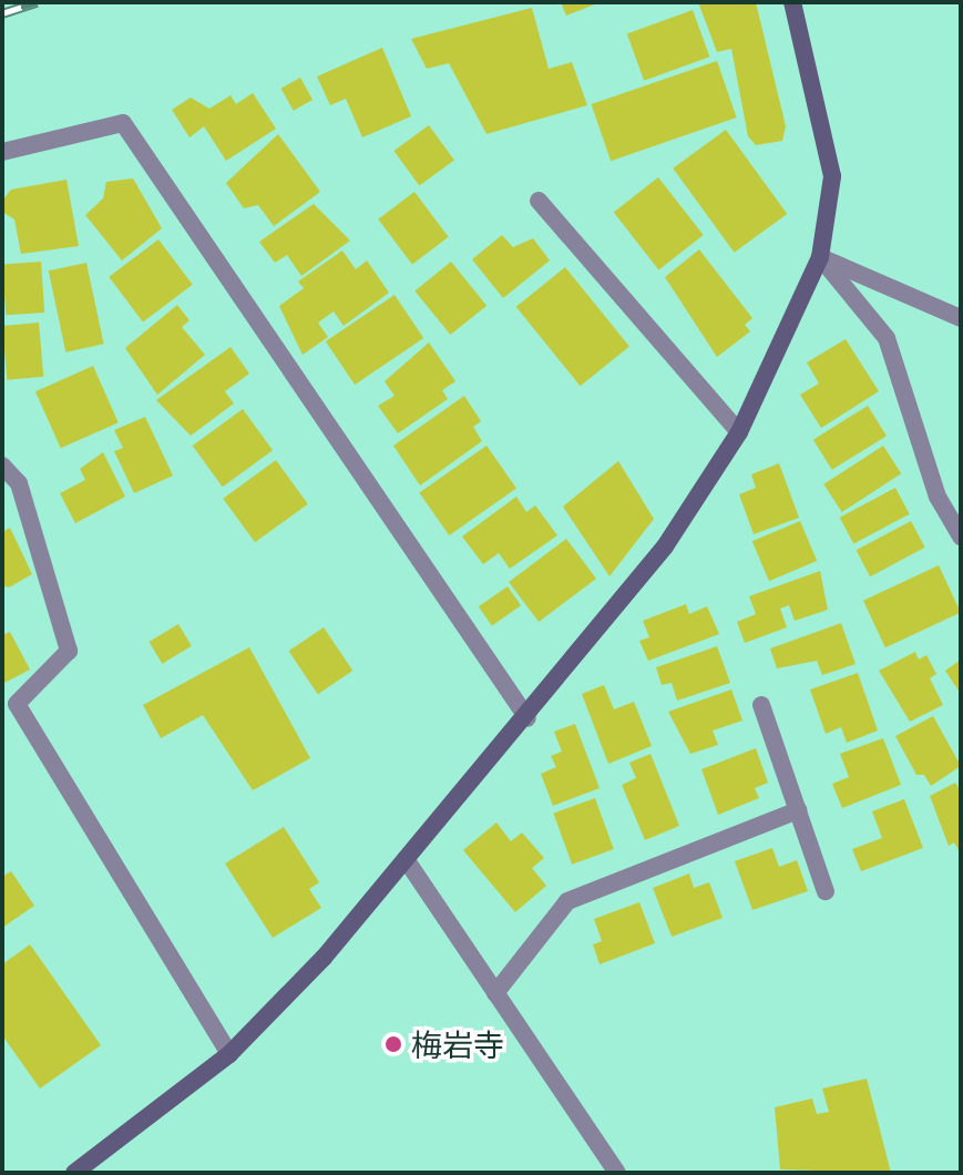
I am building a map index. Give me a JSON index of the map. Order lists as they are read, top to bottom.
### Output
{
  "places": ["梅岩寺"]
}
